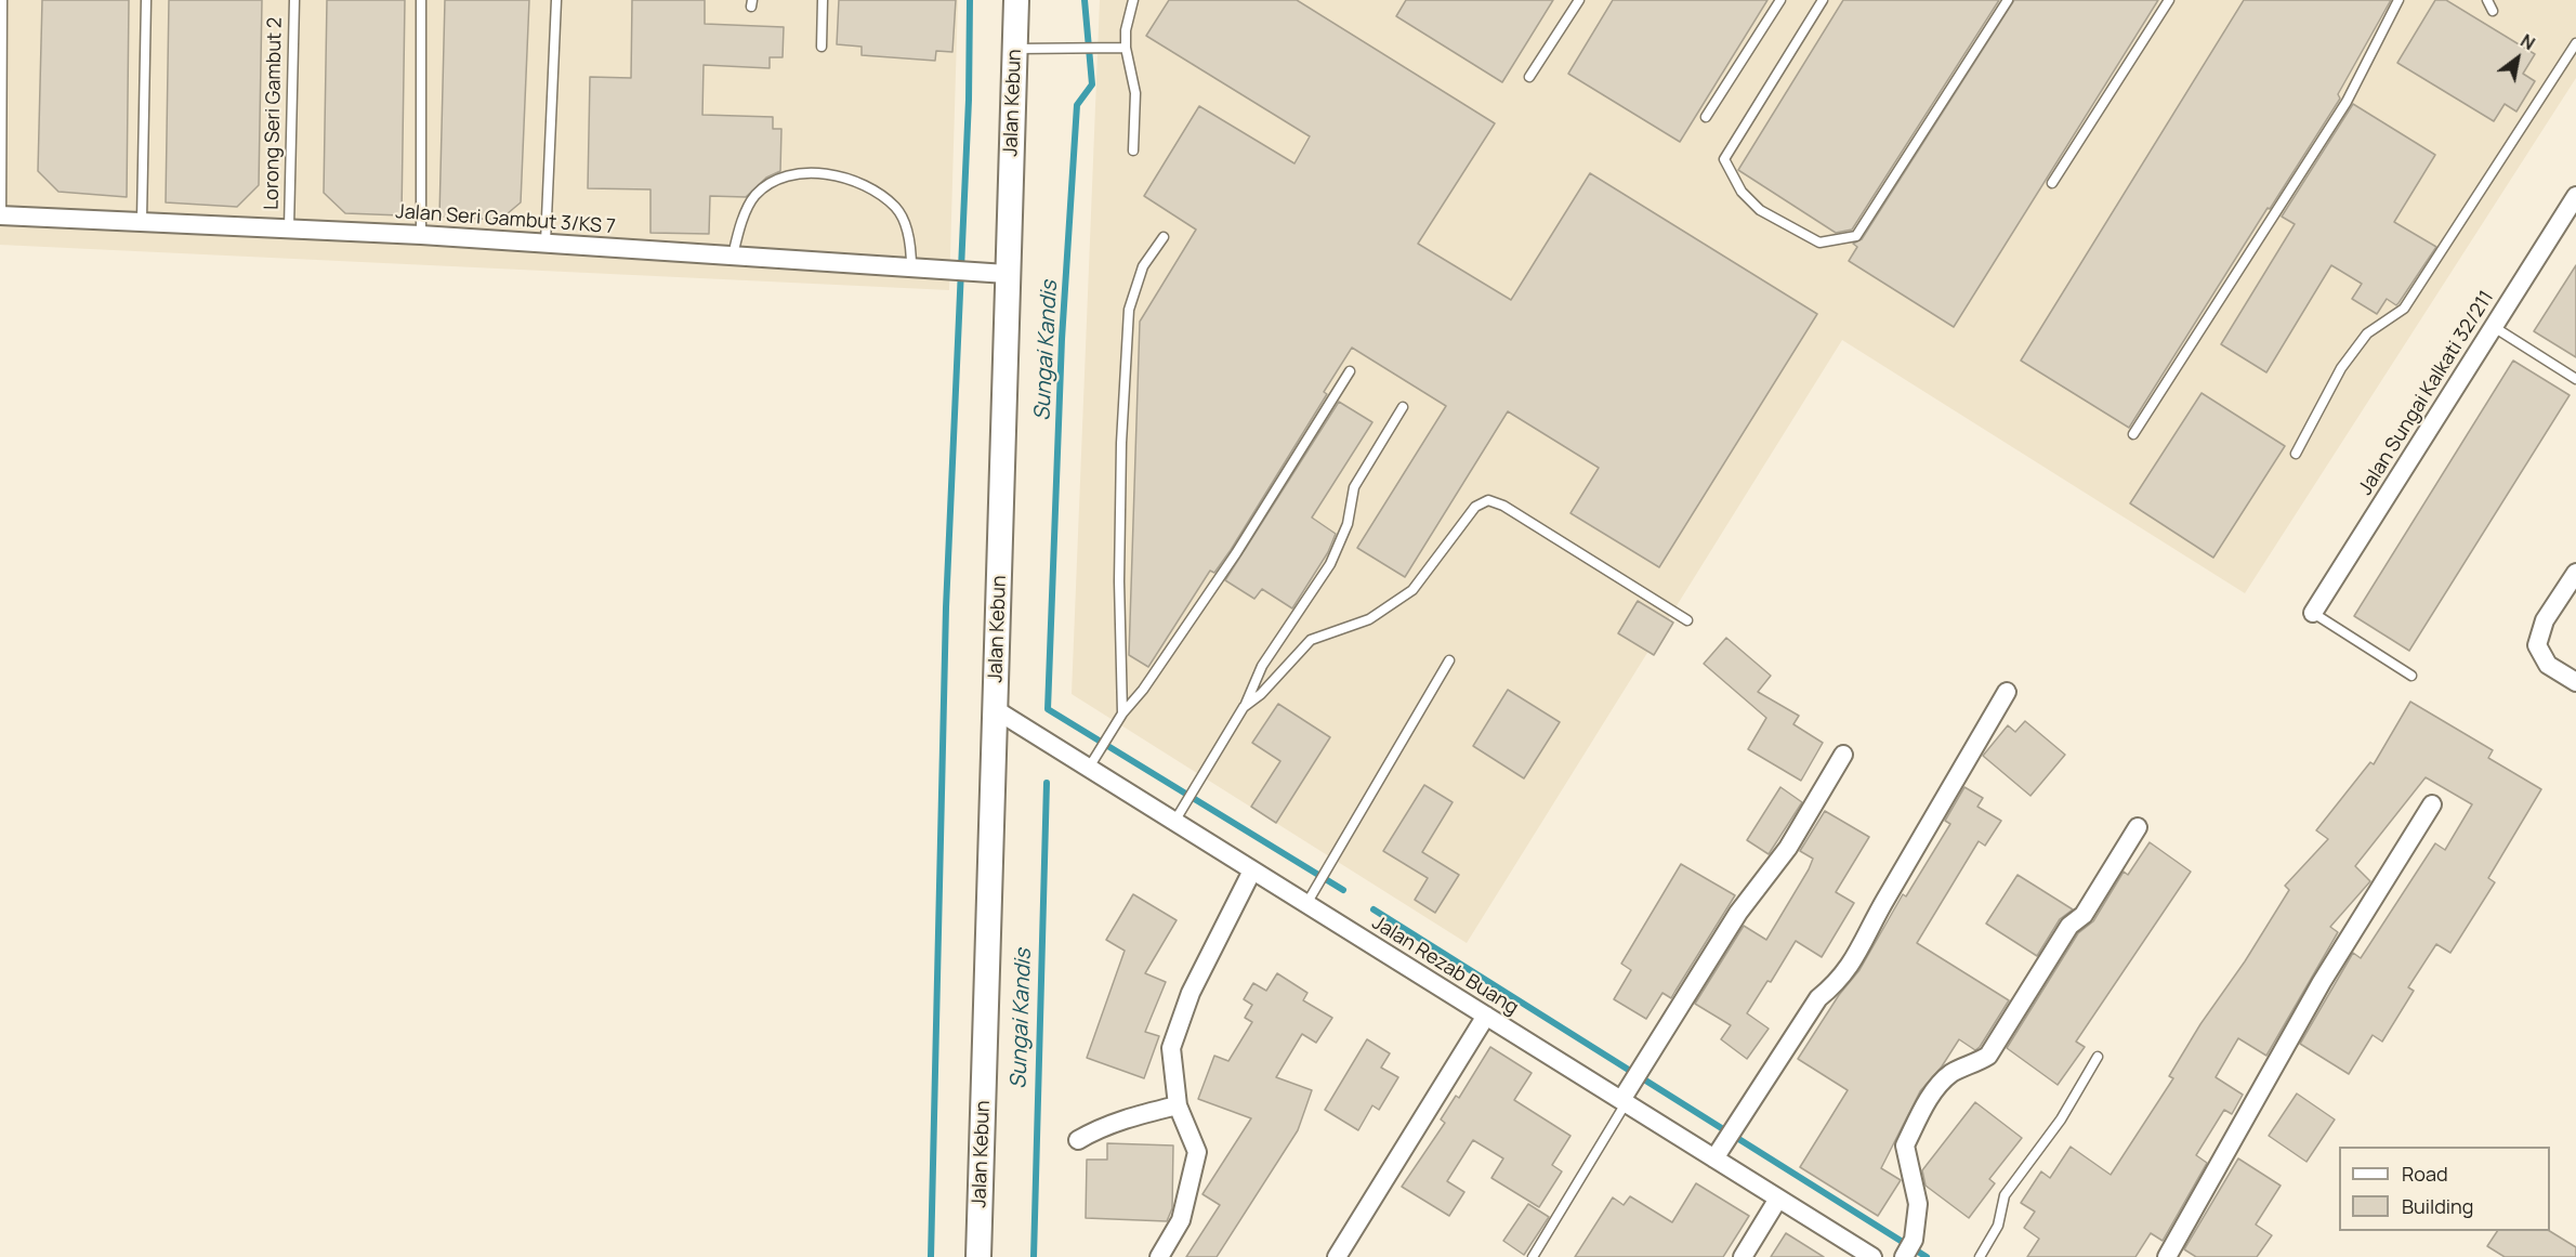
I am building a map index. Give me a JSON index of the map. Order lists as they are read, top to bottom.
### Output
{
  "streets": {
    "main road": ["Jalan Kebun"],
    "street": ["Jalan Seri Gambut 3/KS 7", "Jalan Sungai Kalkati 32/211", "Jalan Rezab Buang"],
    "lane": ["Lorong Seri Gambut 2"]
  },
  "crossings": [
    ["Jalan Kebun", "Jalan Seri Gambut 3/KS 7"],
    ["Jalan Kebun", "Jalan Rezab Buang"],
    ["Lorong Seri Gambut 2", "Jalan Seri Gambut 3/KS 7"]
  ],
  "water": ["Sungai Kandis"],
  "legend": ["Road", "Building"],
  "north": "top right"
}
